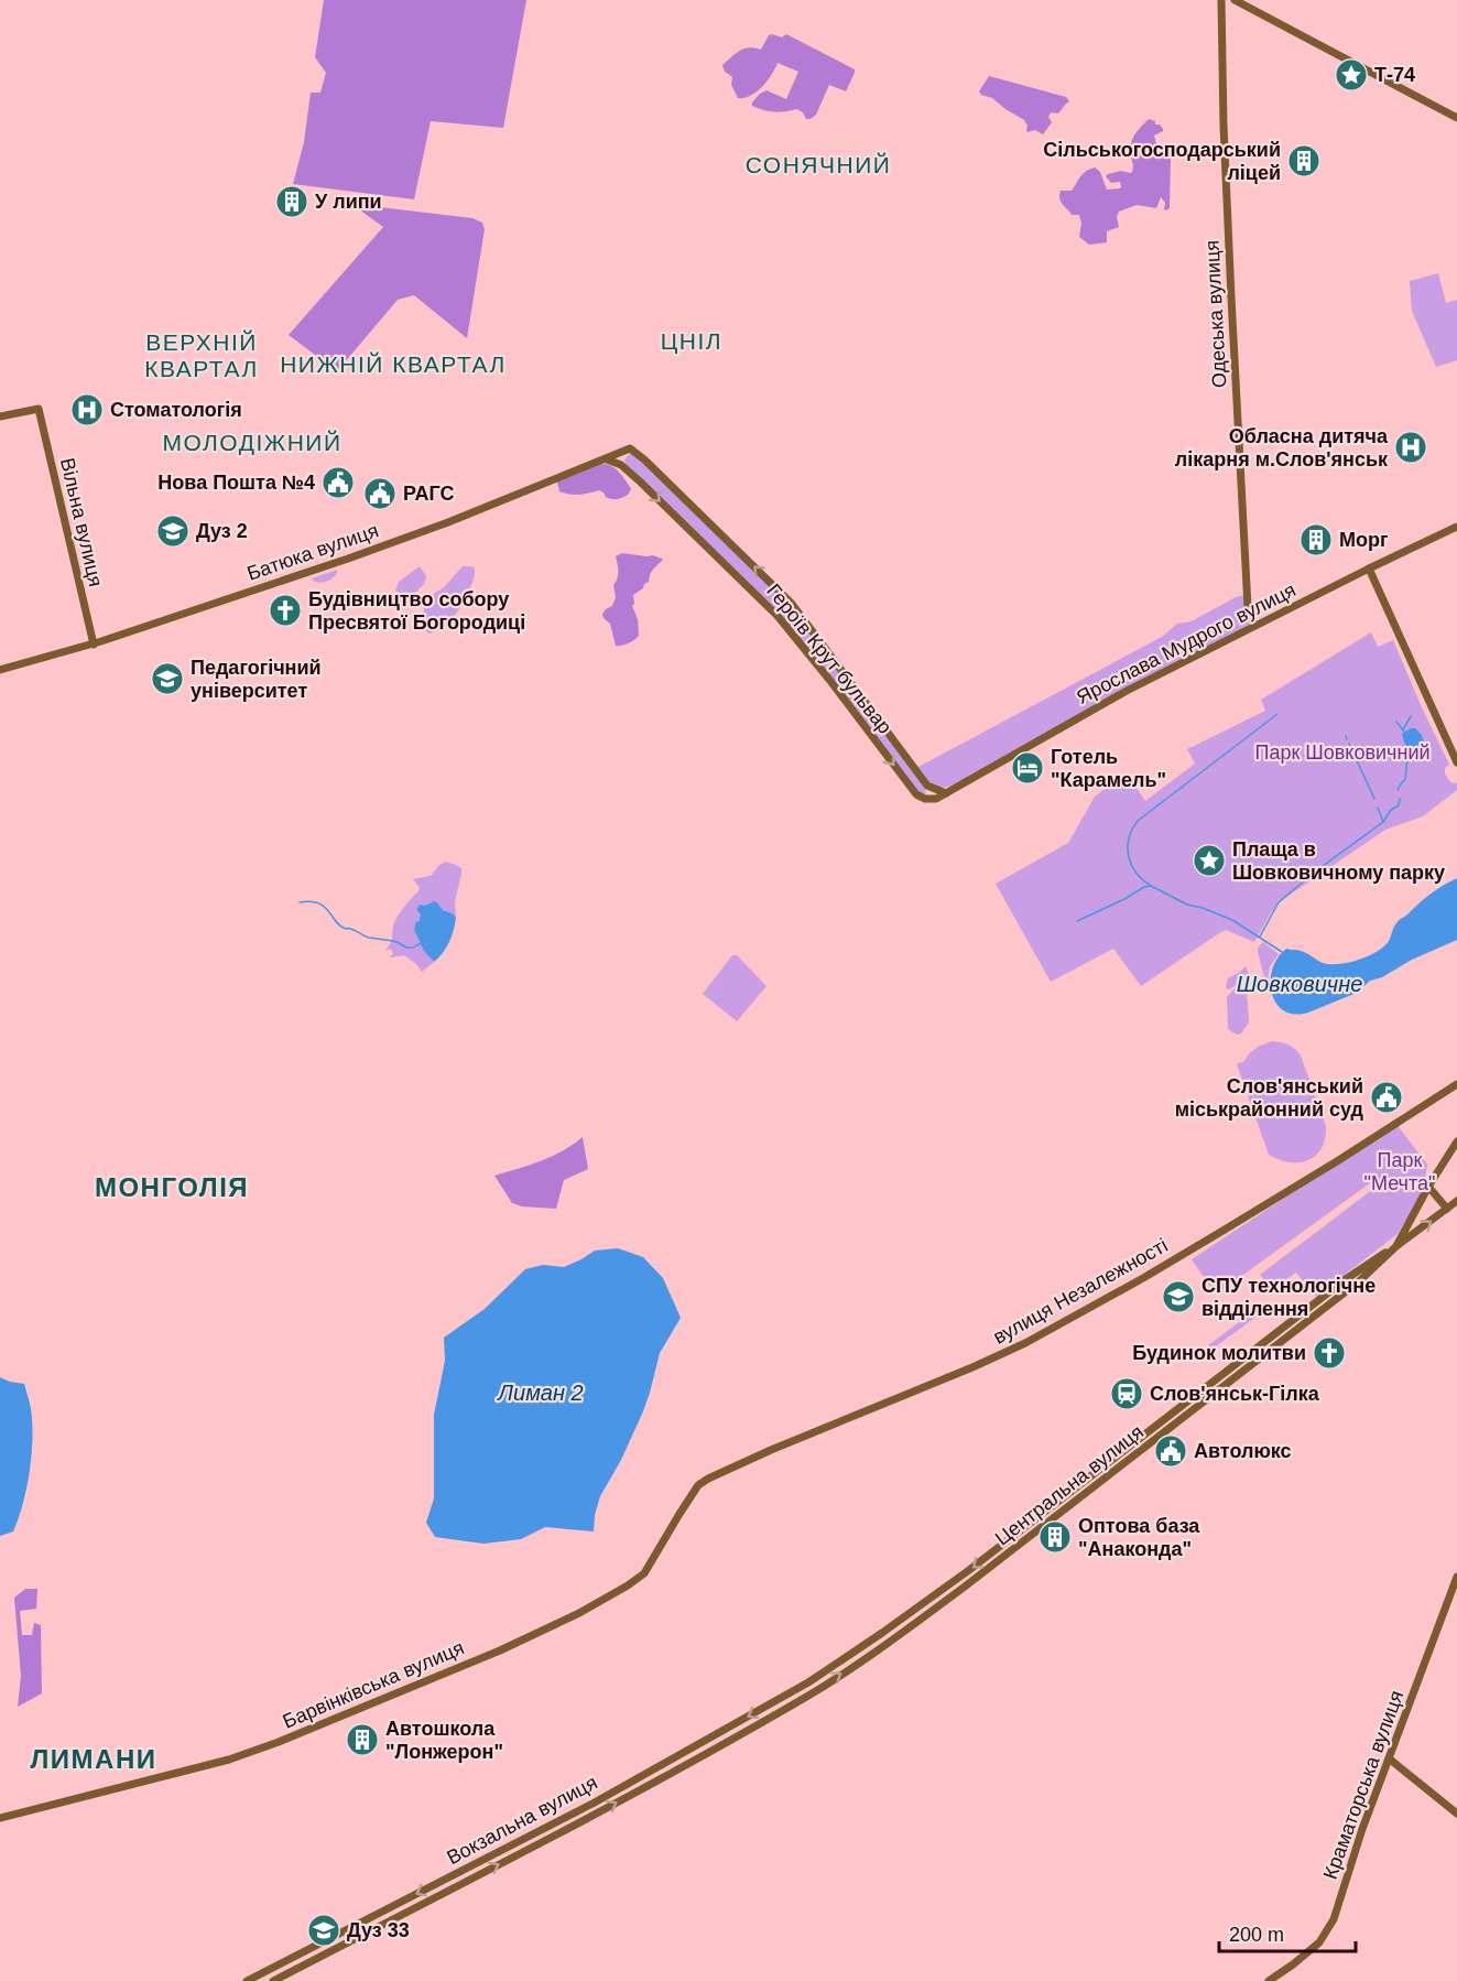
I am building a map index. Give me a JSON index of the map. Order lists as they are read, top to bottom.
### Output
{
  "streets": {
    "street": [
      "Одеська вулиця",
      "Вільна вулиця",
      "Батюка вулиця",
      "Ярослава Мудрого вулиця",
      "Героїв Крут бульвар",
      "вулиця Незалежності",
      "Центральна вулиця",
      "Барвінківська вулиця",
      "Краматорська вулиця",
      "Вокзальна вулиця"
    ]
  },
  "crossings": [
    ["Одеська вулиця", "Ярослава Мудрого вулиця"],
    ["Вільна вулиця", "Батюка вулиця"],
    ["Батюка вулиця", "Героїв Крут бульвар"],
    ["Ярослава Мудрого вулиця", "Героїв Крут бульвар"],
    ["вулиця Незалежності", "Барвінківська вулиця"],
    ["Центральна вулиця", "Вокзальна вулиця"]
  ],
  "districts": [
    "СОНЯЧНИЙ",
    "ЦНІЛ",
    "ВЕРХНІЙ КВАРТАЛ",
    "НИЖНІЙ КВАРТАЛ",
    "МОЛОДІЖНИЙ",
    "МОНГОЛІЯ",
    "ЛИМАНИ"
  ],
  "water": ["Шовковичне", "Лиман 2"],
  "parks": ["Парк Шовковичний", "Парк \"Мечта\""],
  "places": {
    "place": ["Т-74", "Плаща в Шовковичному парку"],
    "building": [
      "Сільськогосподарський ліцей",
      "У липи",
      "Морг",
      "Оптова база \"Анаконда\"",
      "Автошкола \"Лонжерон\""
    ],
    "hospital": ["Стоматологія", "Обласна дитяча лікарня м.Слов'янськ"],
    "public building": [
      "Нова Пошта №4",
      "РАГС",
      "Слов'янський міськрайонний суд",
      "Автолюкс"
    ],
    "school or university": [
      "Дуз 2",
      "Педагогічний університет",
      "СПУ технологічне відділення",
      "Дуз 33"
    ],
    "church": ["Будівництво собору Пресвятої Богородиці", "Будинок молитви"],
    "hotel": ["Готель \"Карамель\""],
    "station": ["Слов'янськ-Гілка"]
  },
  "scale_bar": "200 m"
}
